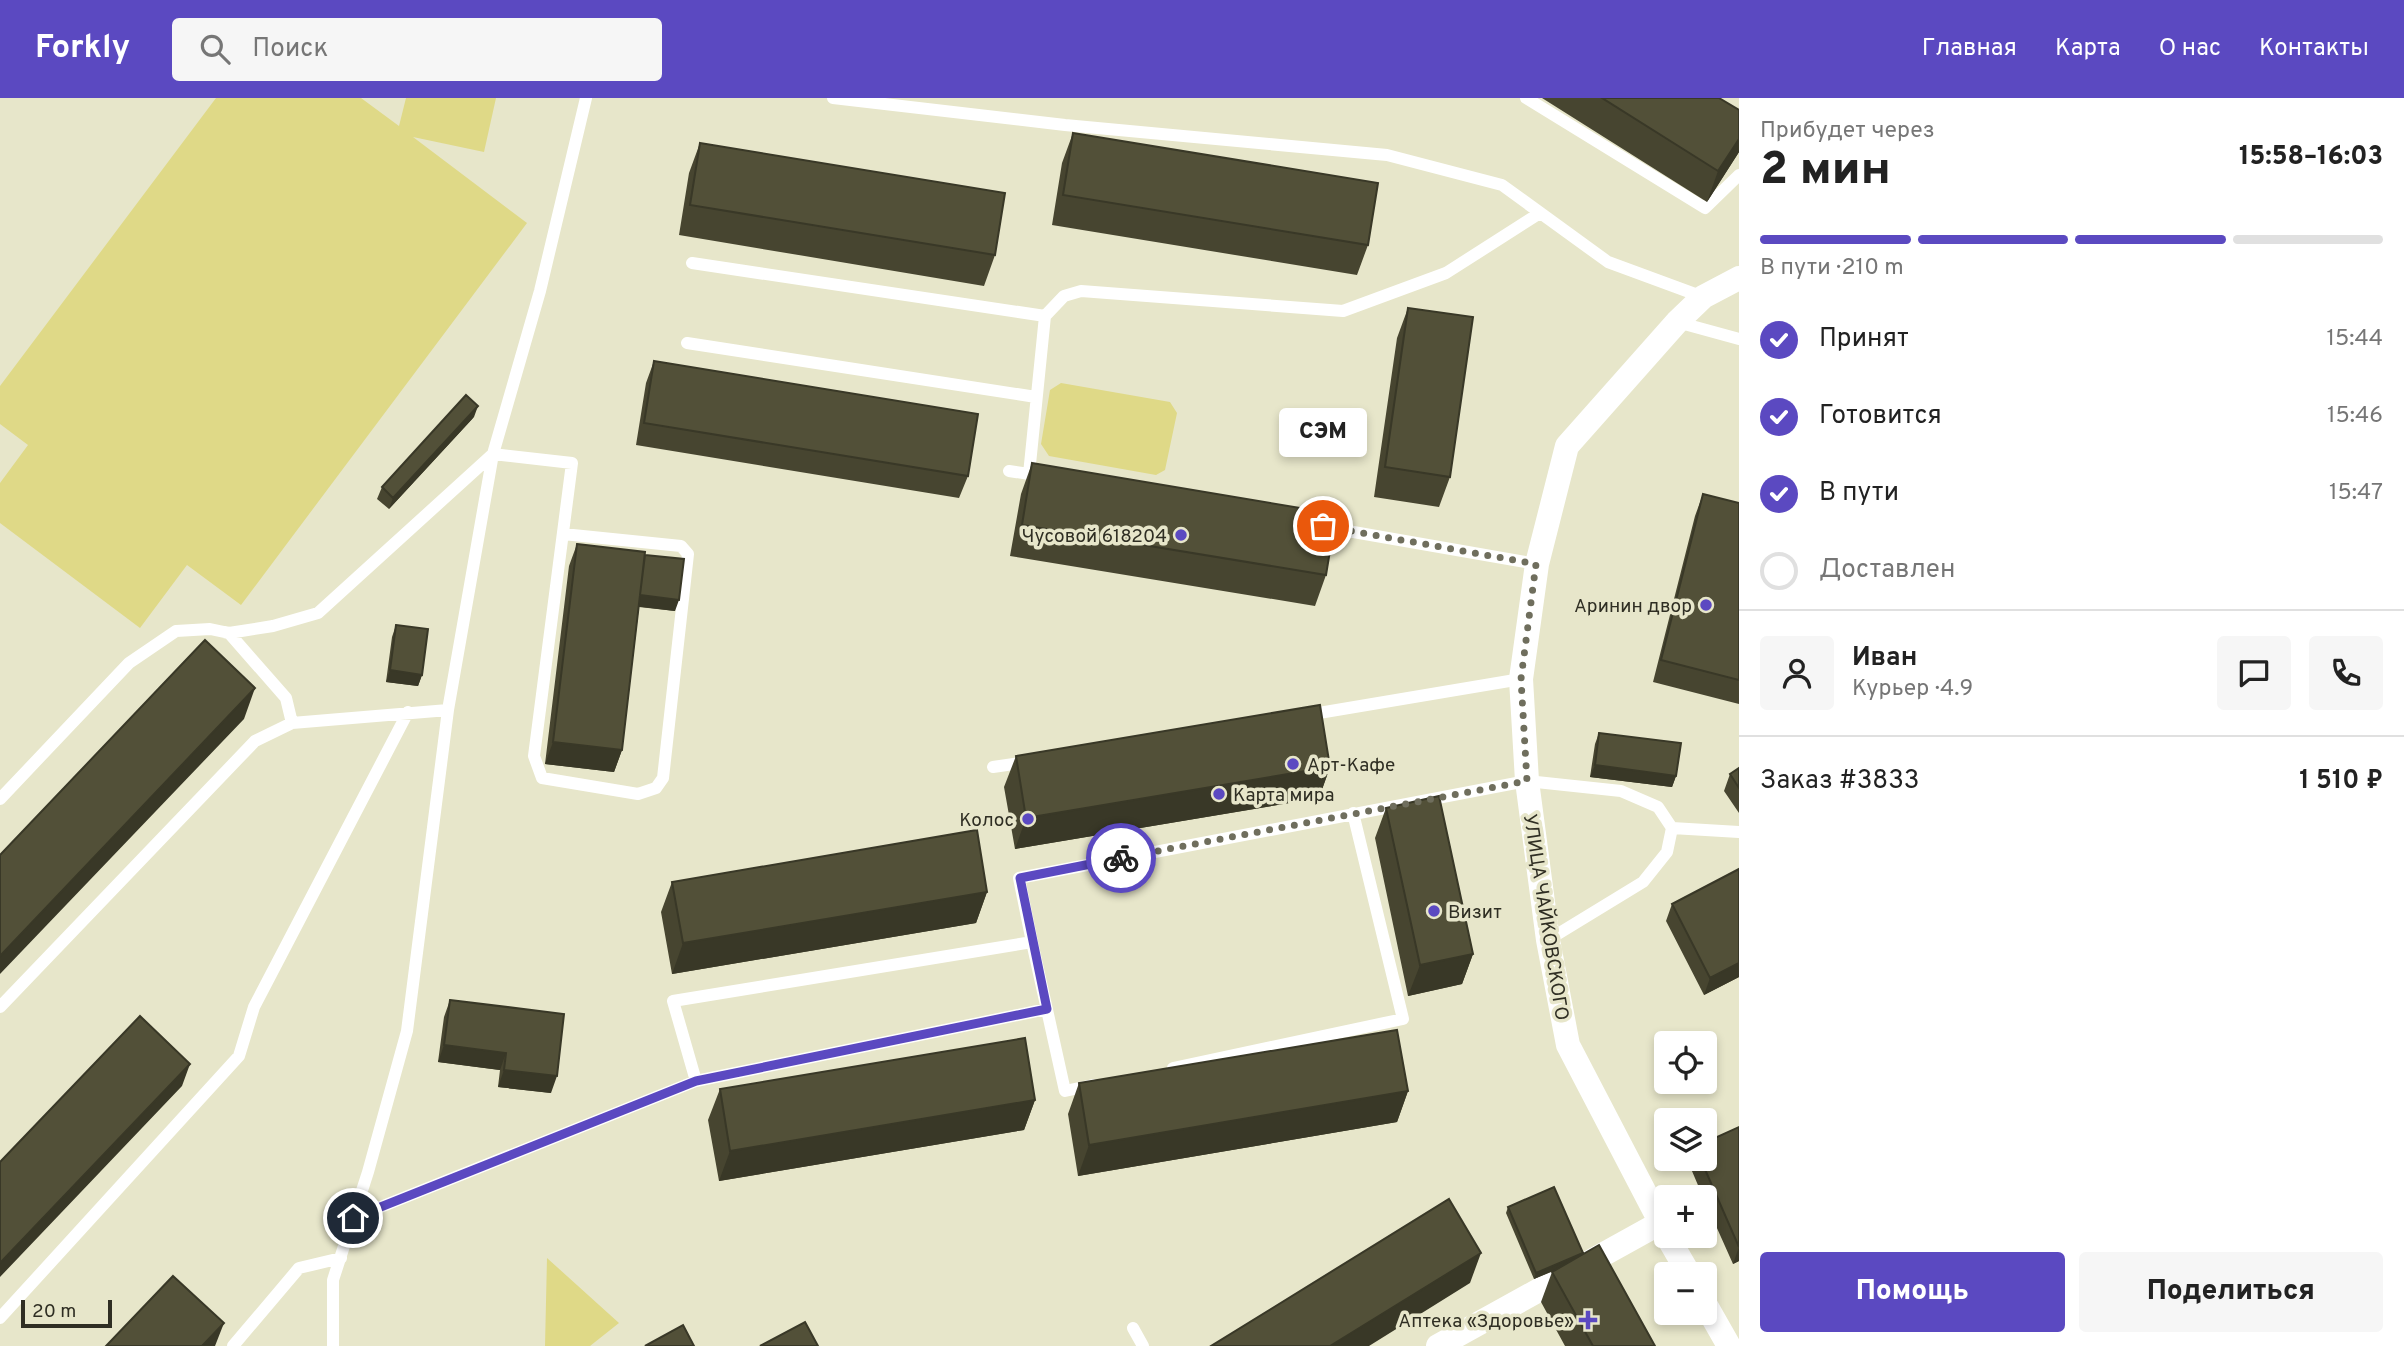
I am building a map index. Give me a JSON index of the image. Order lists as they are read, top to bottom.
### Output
{
  "streets": {
    "street": ["УЛИЦА ЧАЙКОВСКОГО"]
  },
  "places": {
    "other": [
      "СЭМ",
      "Чусовой 618204",
      "Аринин двор",
      "Арт-Кафе",
      "Карта мира",
      "Колос",
      "Визит"
    ],
    "health": ["Аптека «Здоровье»"]
  },
  "scale_bar": "20 m",
  "page": {
    "header": "Forkly",
    "search": "Поиск",
    "nav": [
      "Главная",
      "Карта",
      "О нас",
      "Контакты"
    ],
    "heading": ["2 мин", "Прибудет через", "15:58–16:03"],
    "panel": [
      "Иван",
      "Курьер · 4.9",
      "Заказ #3833",
      "1 510 ₽"
    ],
    "bar": "В пути · 210 m",
    "list": [
      ["Принят", "15:44"],
      ["Готовится", "15:46"],
      ["В пути", "15:47"],
      "Доставлен"
    ],
    "bubble": "СЭМ",
    "map_buttons": ["+", "−"],
    "buttons": ["Помощь", "Поделиться"],
    "scale": "20 m"
  }
}
